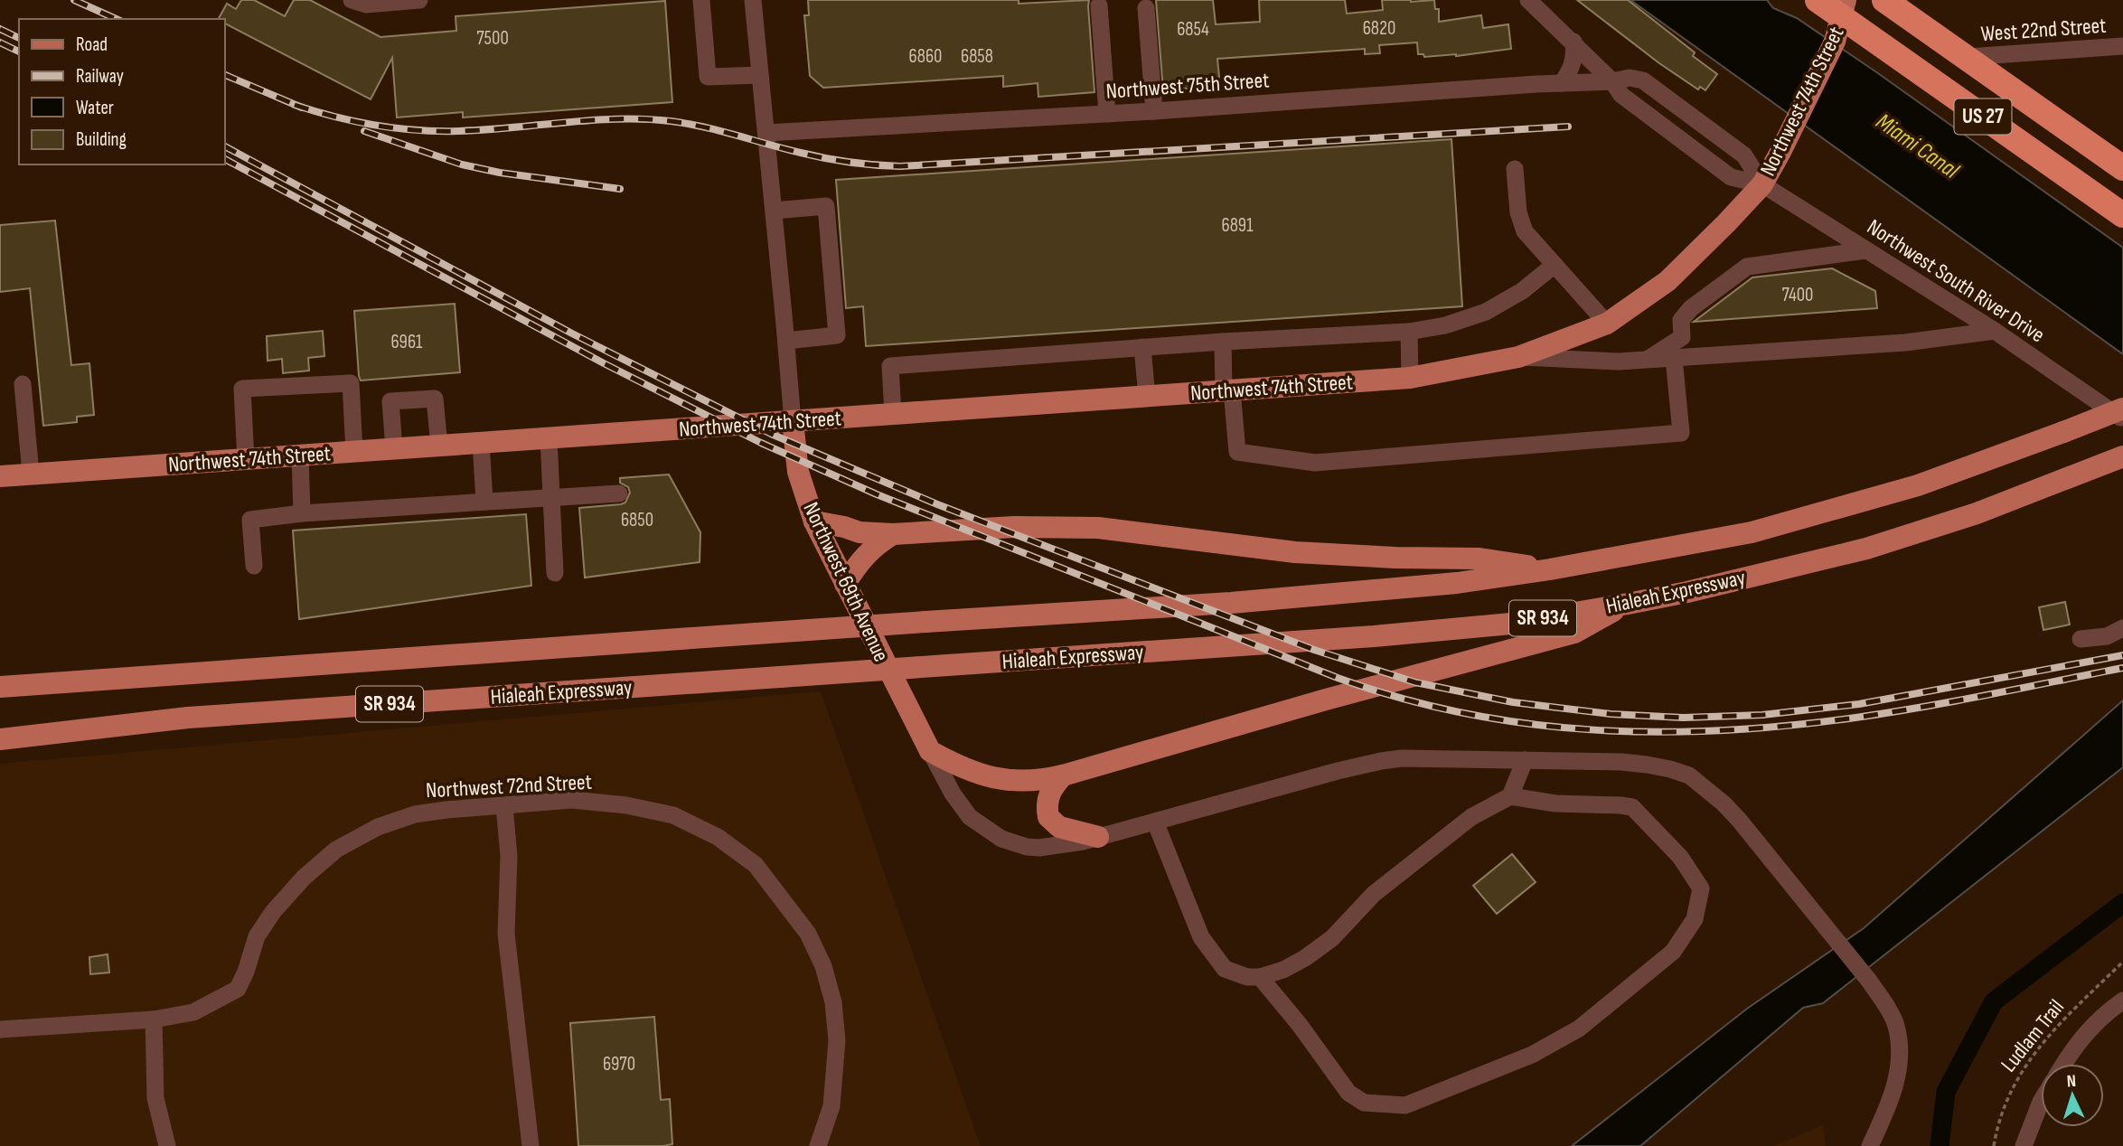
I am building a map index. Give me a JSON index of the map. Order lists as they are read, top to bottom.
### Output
{
  "streets": {
    "highway": ["US 27"],
    "main road": [
      "Northwest 74th Street",
      "Northwest 69th Avenue",
      "Hialeah Expressway",
      "SR 934"
    ],
    "street": [
      "West 22nd Street",
      "Northwest 75th Street",
      "Northwest South River Drive",
      "Northwest 72nd Street"
    ],
    "path": ["Ludlam Trail"]
  },
  "crossings": [
    ["West 22nd Street", "US 27"],
    ["Northwest 75th Street", "Northwest South River Drive"],
    ["Northwest 75th Street", "Northwest 69th Avenue"],
    ["Northwest 74th Street", "US 27"],
    ["Northwest 74th Street", "Northwest South River Drive"],
    ["Northwest 74th Street", "Northwest 69th Avenue"]
  ],
  "water": ["Miami Canal"],
  "house_numbers": [
    "6820",
    "6854",
    "7500",
    "6860",
    "6858",
    "6891",
    "7400",
    "6961",
    "6850",
    "6970"
  ],
  "legend": [
    "Road",
    "Railway",
    "Water",
    "Building"
  ],
  "north": "top"
}
